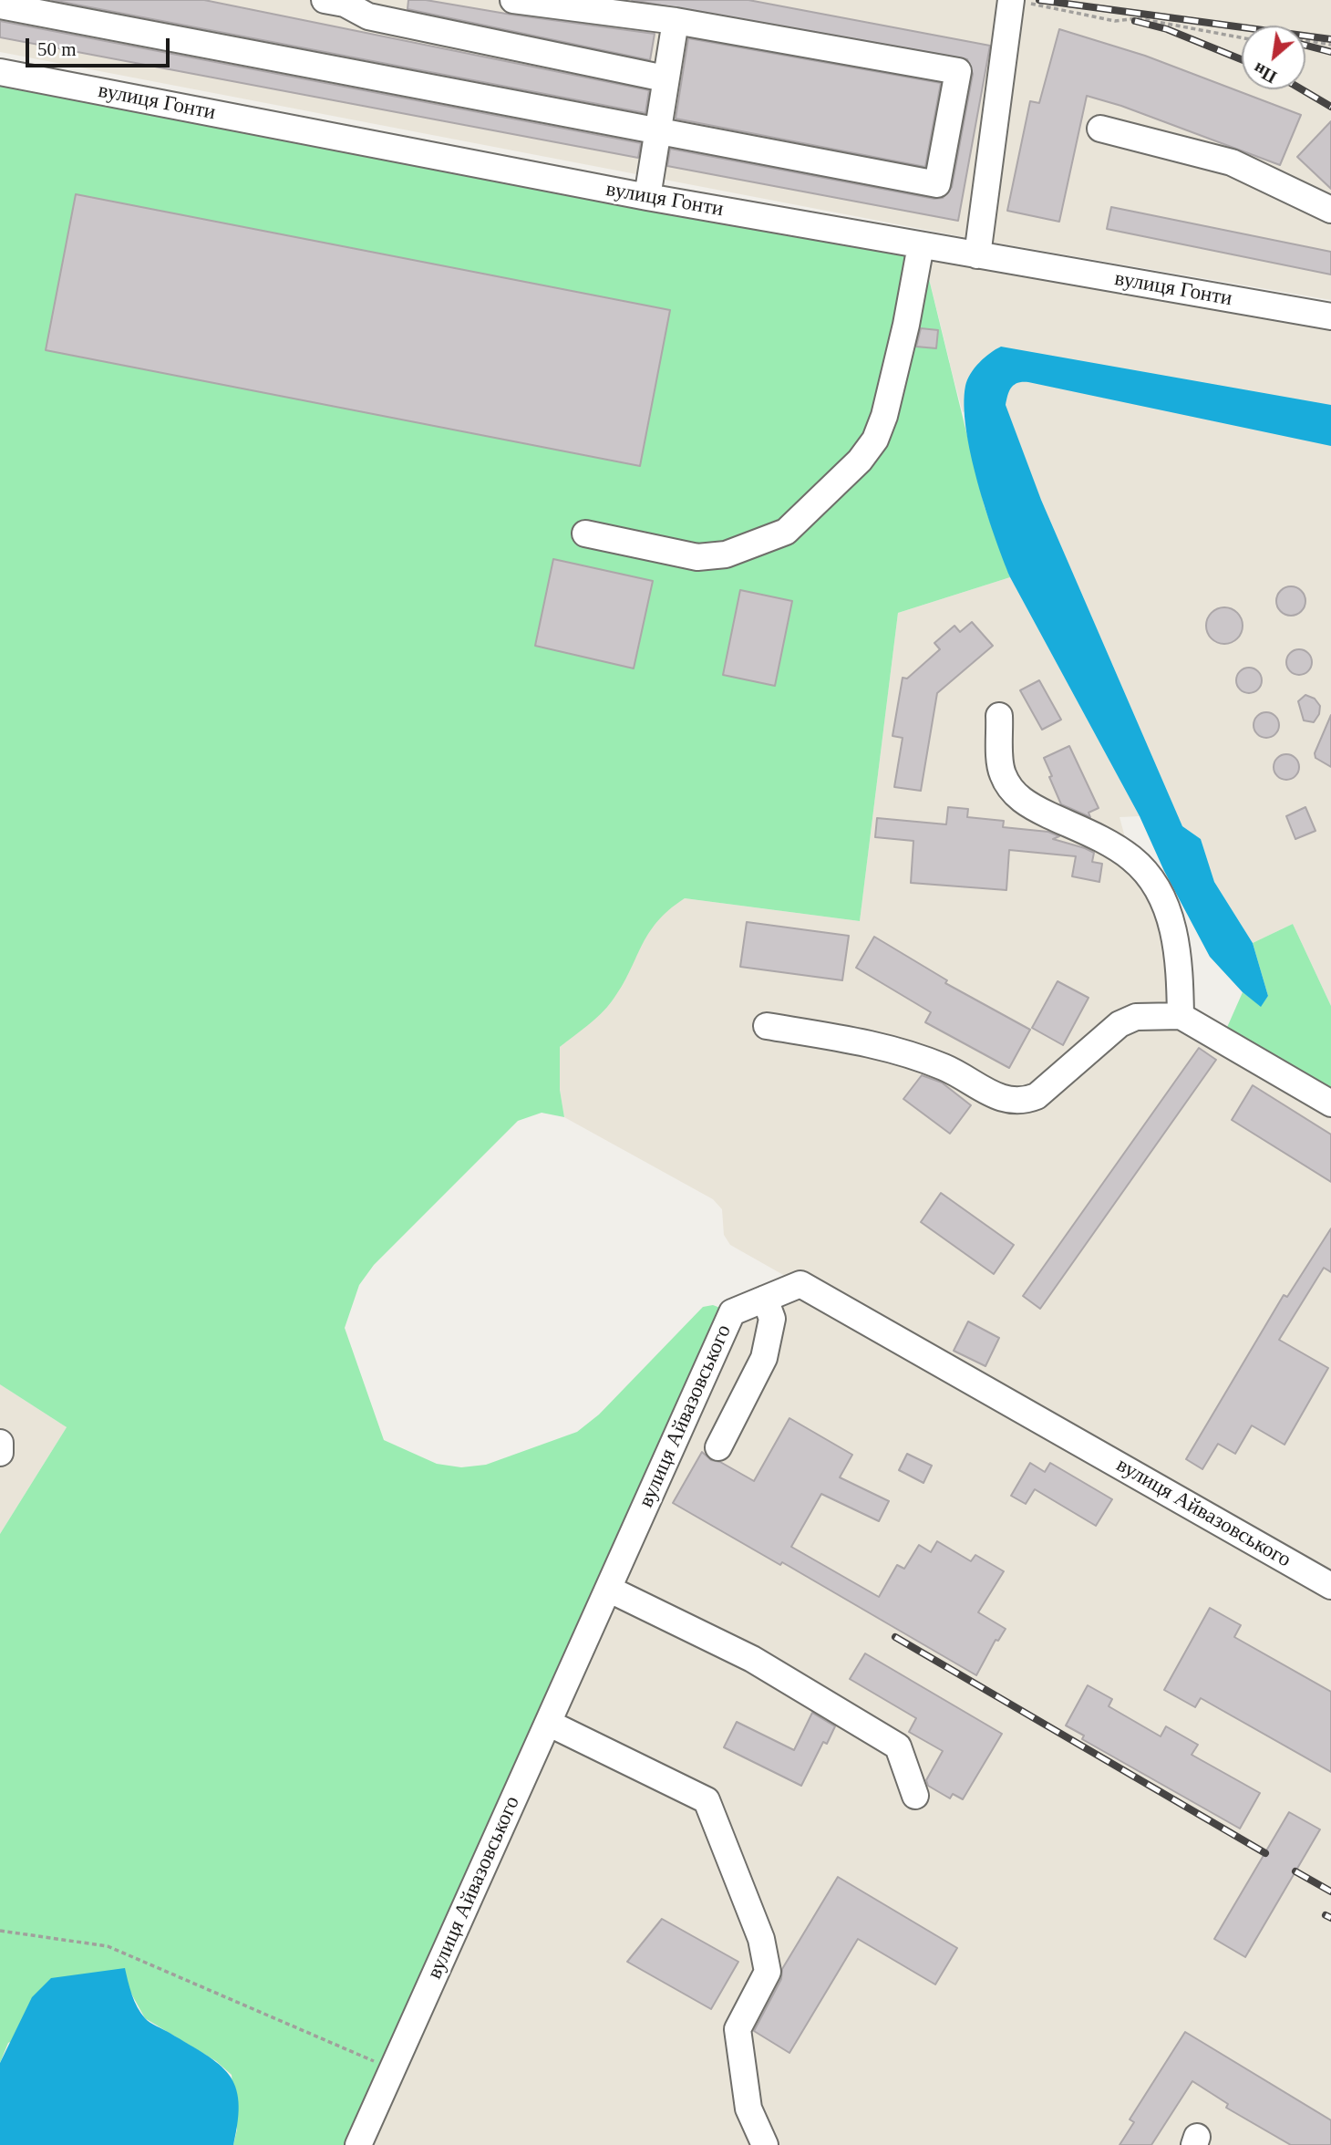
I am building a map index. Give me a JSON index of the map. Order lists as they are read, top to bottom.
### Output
{
  "streets": {
    "street": ["вулиця Гонти", "вулиця Айвазовського"]
  },
  "scale_bar": "50 m",
  "north": "bottom left"
}
